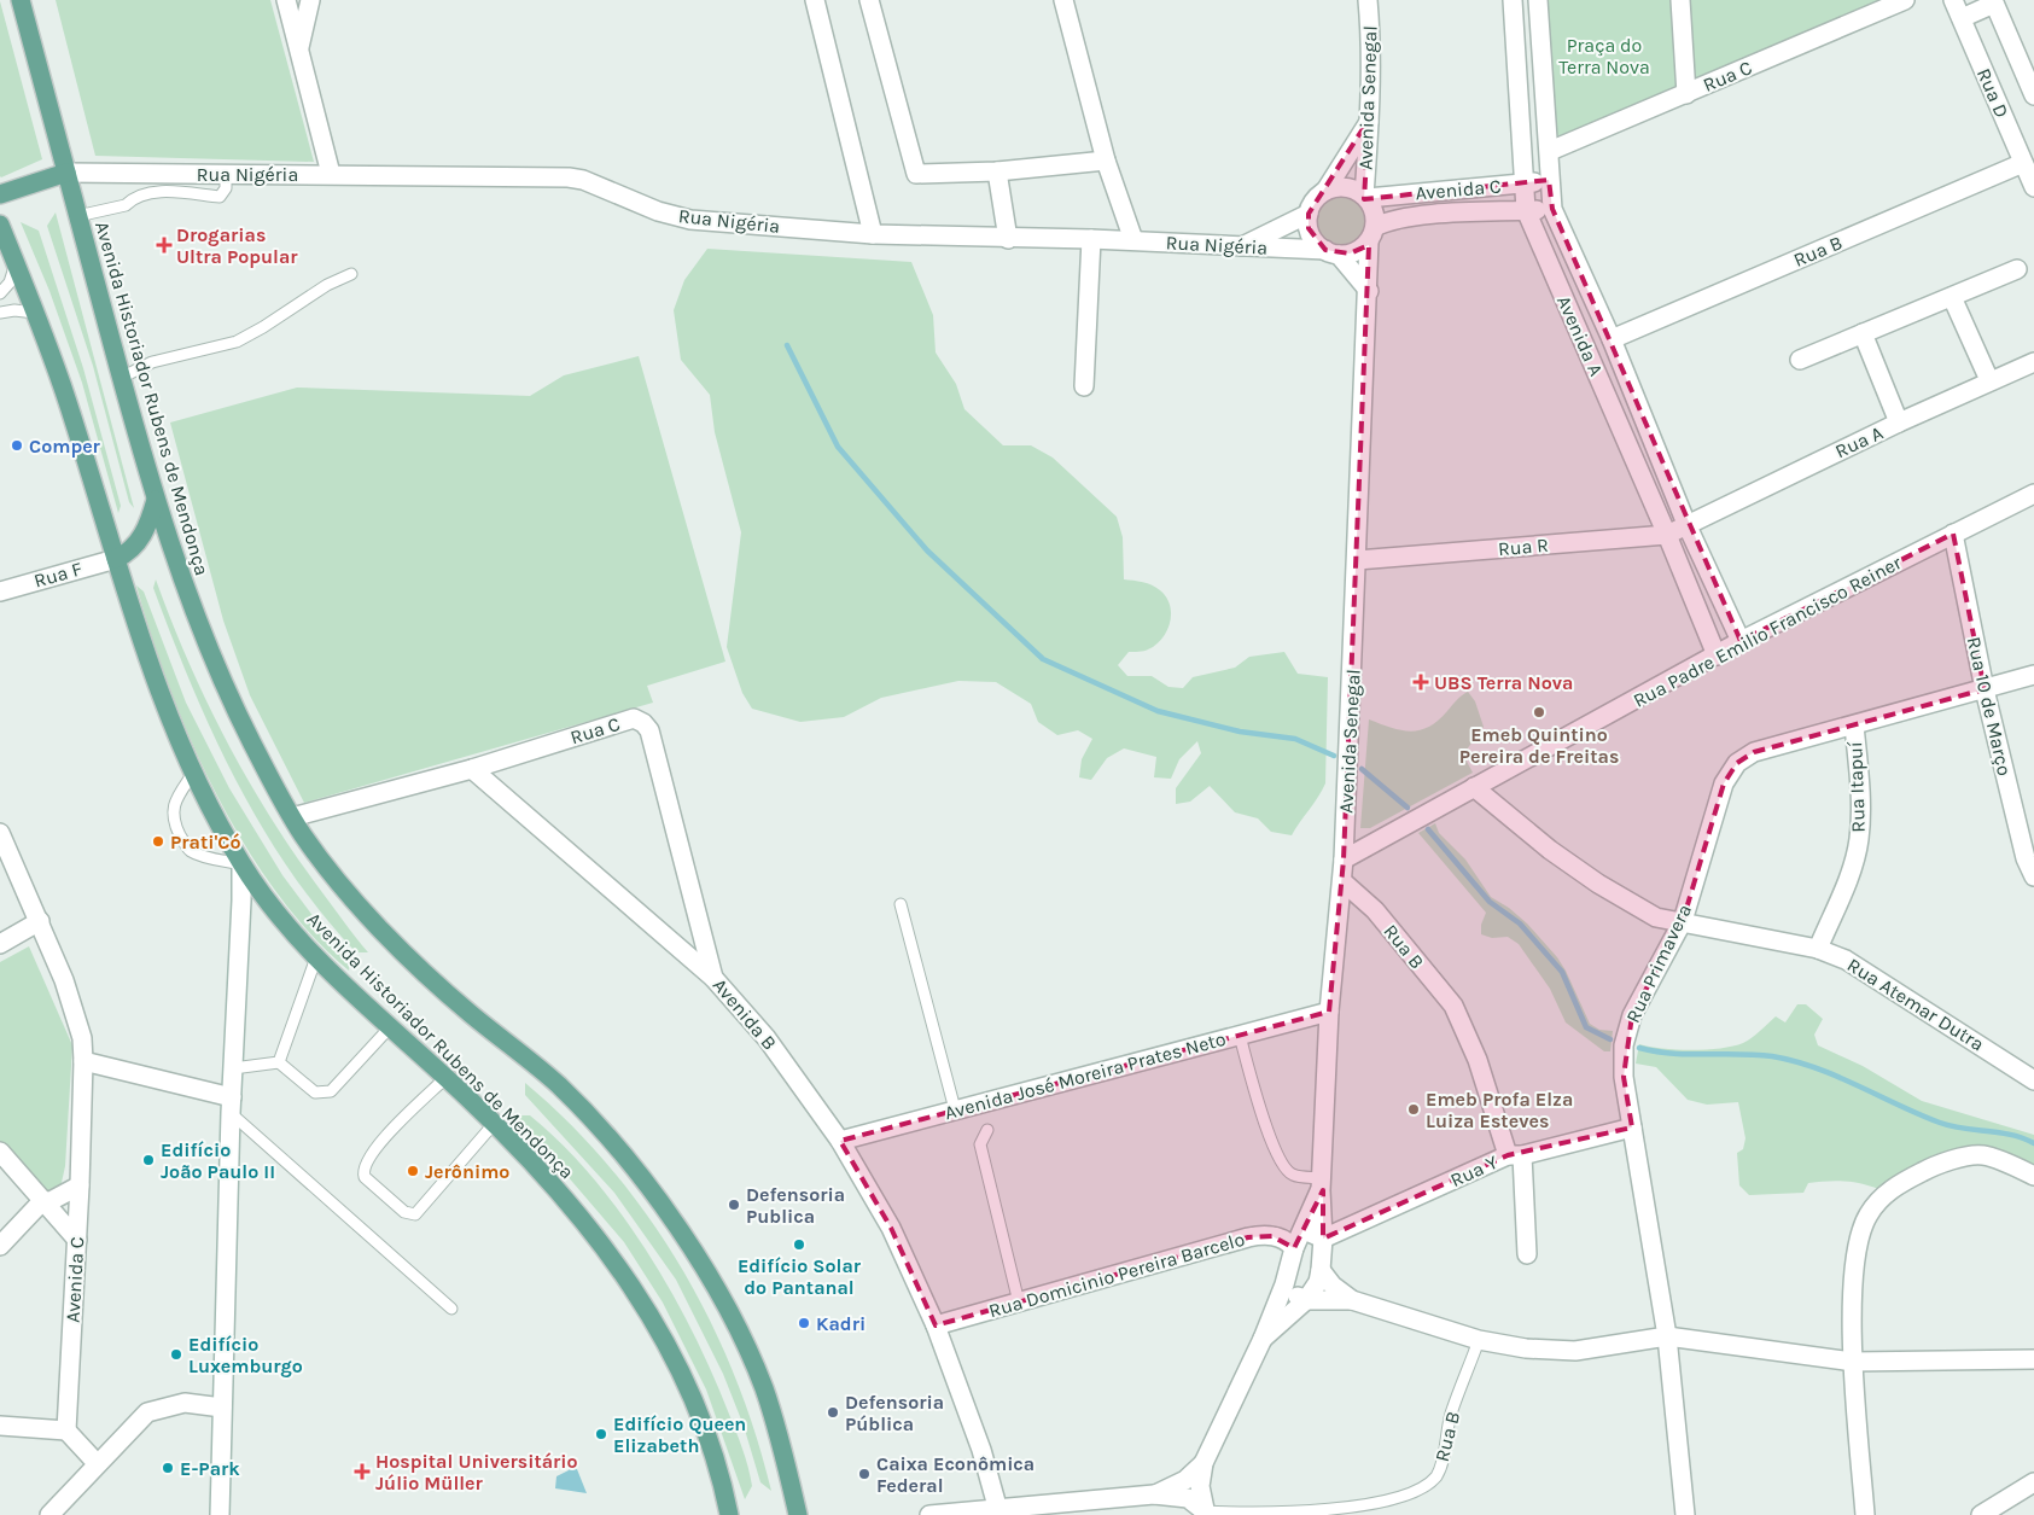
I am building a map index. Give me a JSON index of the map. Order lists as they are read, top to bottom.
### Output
{
  "streets": {
    "main road": ["Avenida Historiador Rubens de Mendonça"],
    "street": [
      "Rua C",
      "Rua D",
      "Avenida Senegal",
      "Rua Nigéria",
      "Avenida C",
      "Rua B",
      "Avenida A",
      "Rua A",
      "Rua R",
      "Rua F",
      "Rua Padre Emilio Francisco Reiner",
      "Rua 10 de Março",
      "Rua Itapuí",
      "Rua Primavera",
      "Rua Atemar Dutra",
      "Avenida B",
      "Avenida José Moreira Prates Neto",
      "Rua Y",
      "Rua Domicinio Pereira Barcelo"
    ]
  },
  "crossings": [
    ["Rua C", "Avenida A"],
    ["Rua C", "Avenida Historiador Rubens de Mendonça"],
    ["Rua C", "Avenida B"],
    ["Rua D", "Rua B"],
    ["Avenida Senegal", "Rua Nigéria"],
    ["Avenida Senegal", "Avenida C"],
    ["Avenida Senegal", "Rua B"],
    ["Avenida Senegal", "Rua R"],
    ["Avenida Senegal", "Rua Padre Emilio Francisco Reiner"],
    ["Avenida Senegal", "Avenida José Moreira Prates Neto"],
    ["Avenida Senegal", "Rua Y"],
    ["Avenida Senegal", "Rua Domicinio Pereira Barcelo"],
    ["Rua Nigéria", "Avenida C"],
    ["Rua Nigéria", "Avenida Historiador Rubens de Mendonça"],
    ["Avenida C", "Avenida A"],
    ["Rua B", "Avenida A"],
    ["Rua B", "Rua Y"],
    ["Avenida A", "Rua A"],
    ["Avenida A", "Rua R"],
    ["Avenida A", "Rua Padre Emilio Francisco Reiner"],
    ["Avenida Historiador Rubens de Mendonça", "Rua F"],
    ["Rua A", "Rua R"],
    ["Rua Padre Emilio Francisco Reiner", "Rua 10 de Março"],
    ["Rua Padre Emilio Francisco Reiner", "Rua Atemar Dutra"],
    ["Rua 10 de Março", "Rua Primavera"],
    ["Rua Itapuí", "Rua Primavera"],
    ["Rua Itapuí", "Rua Atemar Dutra"],
    ["Rua Primavera", "Rua Atemar Dutra"],
    ["Rua Primavera", "Rua Y"],
    ["Avenida B", "Avenida José Moreira Prates Neto"],
    ["Avenida B", "Rua Domicinio Pereira Barcelo"]
  ],
  "parks": ["Praça do Terra Nova"],
  "places": {
    "health": ["Drogarias Ultra Popular", "UBS Terra Nova", "Hospital Universitário Júlio Müller"],
    "other": [
      "Comper",
      "Emeb Quintino Pereira de Freitas",
      "Prati'Có",
      "Emeb Profª Elza Luiza Esteves",
      "Edifício João Paulo II",
      "Jerônimo",
      "Defensoria Publica",
      "Edifício Solar do Pantanal",
      "Kadri",
      "Edifício Luxemburgo",
      "Defensoria Pública",
      "Edifício Queen Elizabeth",
      "E-Park",
      "Caixa Econômica Federal"
    ]
  }
}
